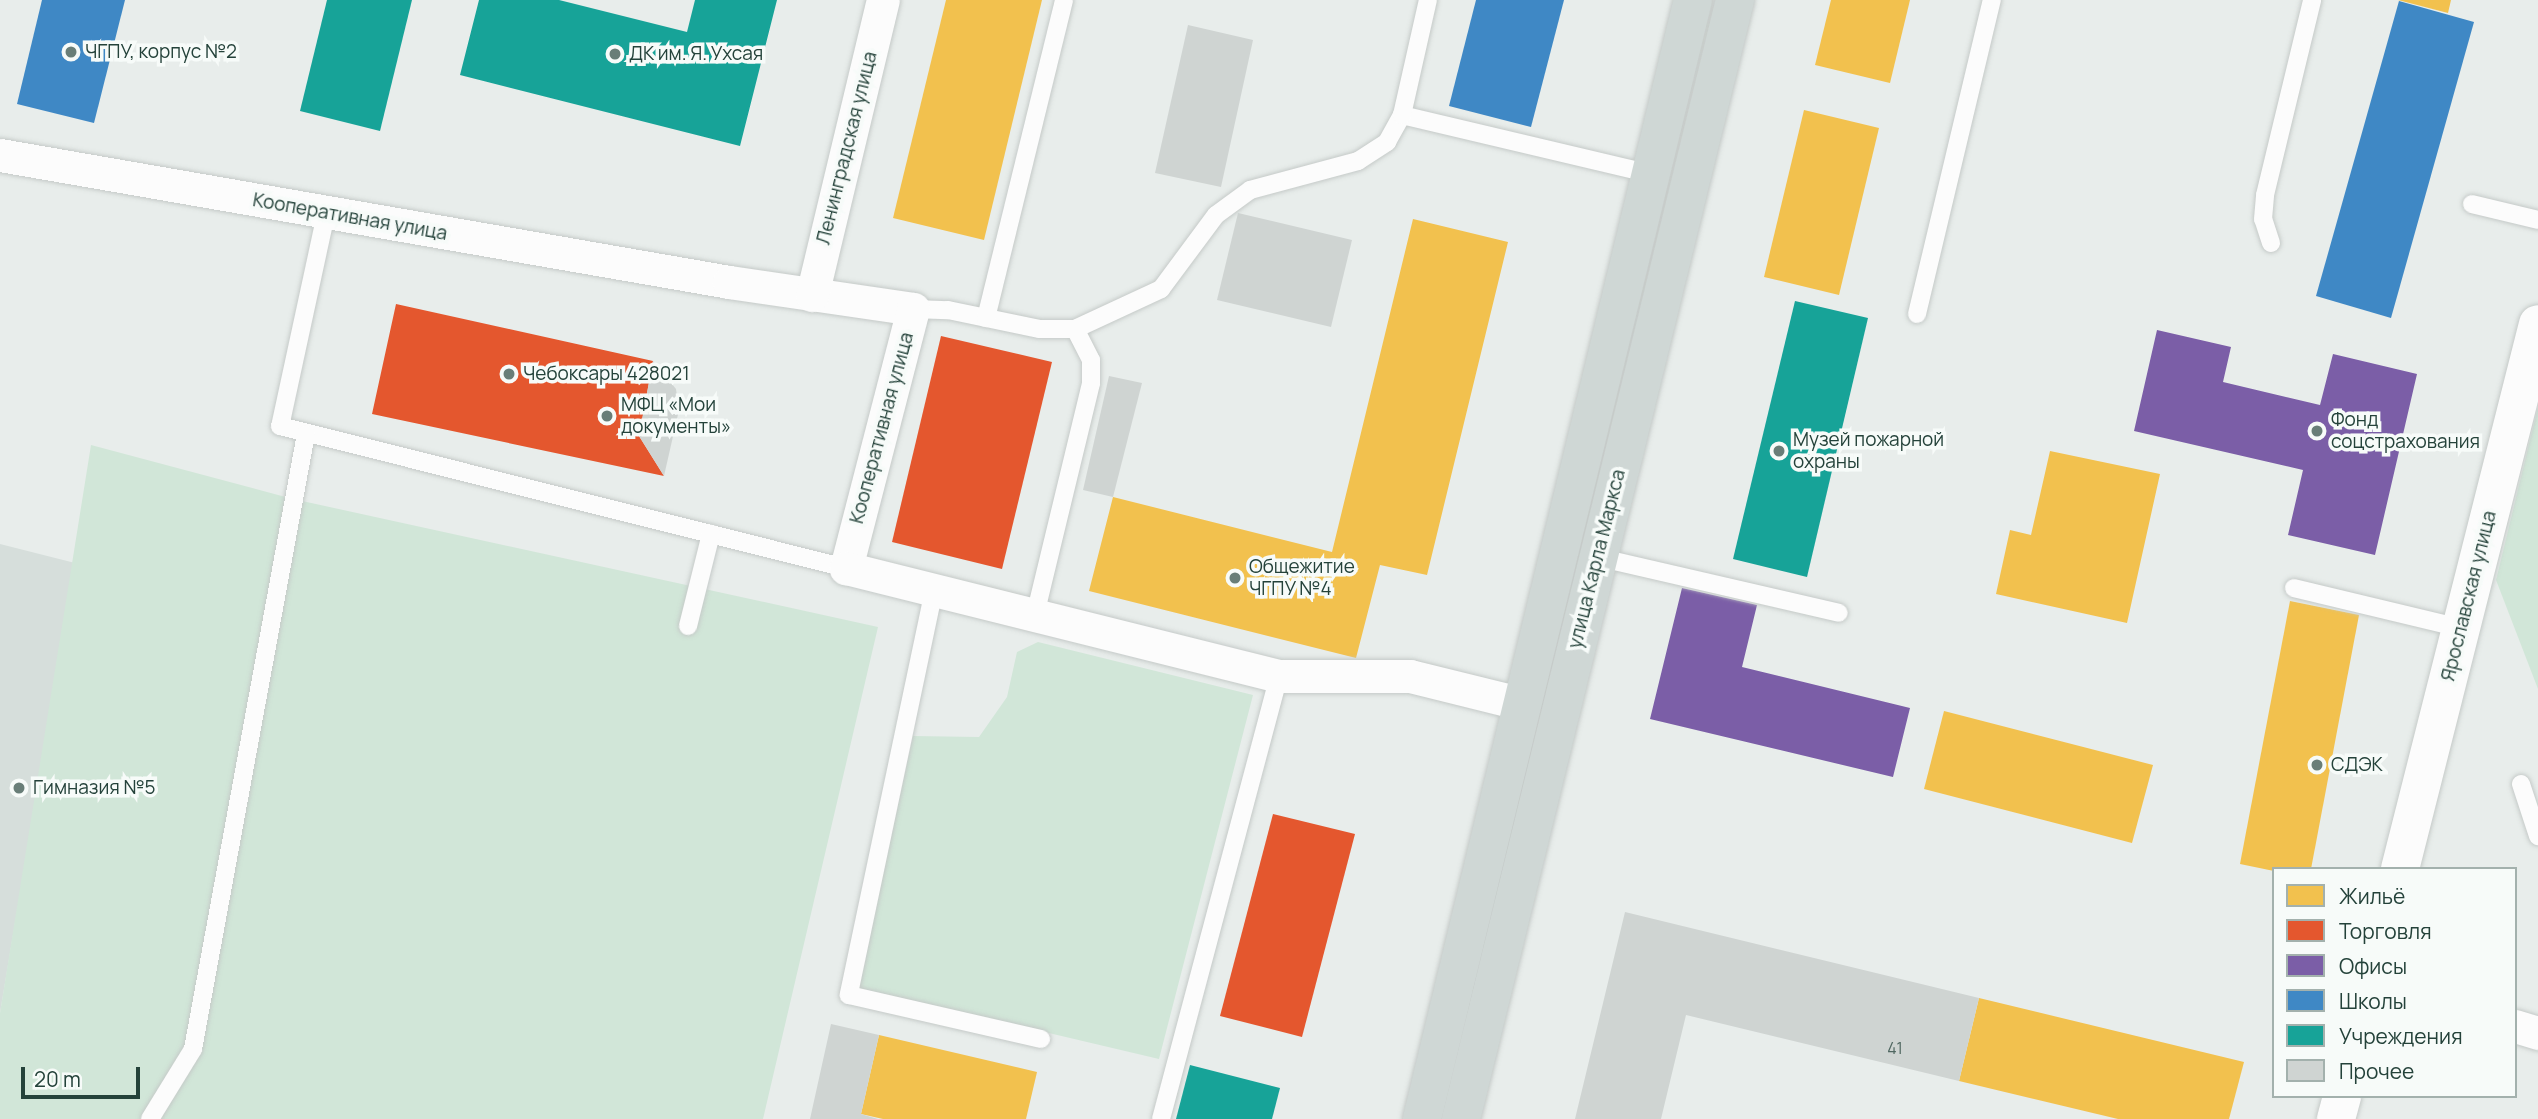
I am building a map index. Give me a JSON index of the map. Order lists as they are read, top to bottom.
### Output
{
  "streets": {
    "main road": ["улица Карла Маркса"],
    "street": ["Ленинградская улица", "Кооперативная улица", "Ярославская улица"]
  },
  "crossings": [
    ["Ленинградская улица", "Кооперативная улица"]
  ],
  "places": [
    "ЧГПУ, корпус №2",
    "ДК им. Я. Ухсая",
    "Чебоксары 428021",
    "МФЦ «Мои документы»",
    "Фонд соцстрахования",
    "Музей пожарной охраны",
    "Общежитие ЧГПУ №4",
    "СДЭК",
    "Гимназия №5"
  ],
  "house_numbers": ["41"],
  "legend": [
    "Жильё",
    "Торговля",
    "Офисы",
    "Школы",
    "Учреждения",
    "Прочее"
  ],
  "scale_bar": "20 m"
}
